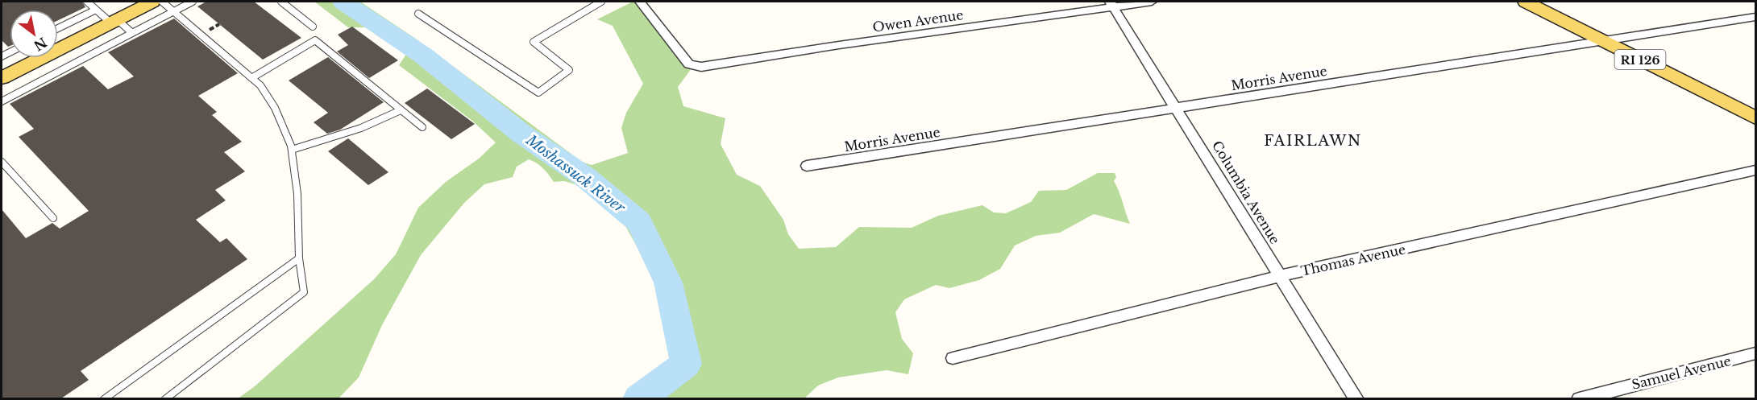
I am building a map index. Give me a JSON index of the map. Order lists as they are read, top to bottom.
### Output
{
  "streets": {
    "main road": ["RI 126"],
    "street": [
      "Owen Avenue",
      "Morris Avenue",
      "Columbia Avenue",
      "Thomas Avenue",
      "Samuel Avenue"
    ]
  },
  "crossings": [
    ["Owen Avenue", "Columbia Avenue"],
    ["RI 126", "Morris Avenue"],
    ["Morris Avenue", "Columbia Avenue"],
    ["Columbia Avenue", "Thomas Avenue"]
  ],
  "districts": ["FAIRLAWN"],
  "water": ["Moshassuck River"],
  "north": "bottom right"
}
